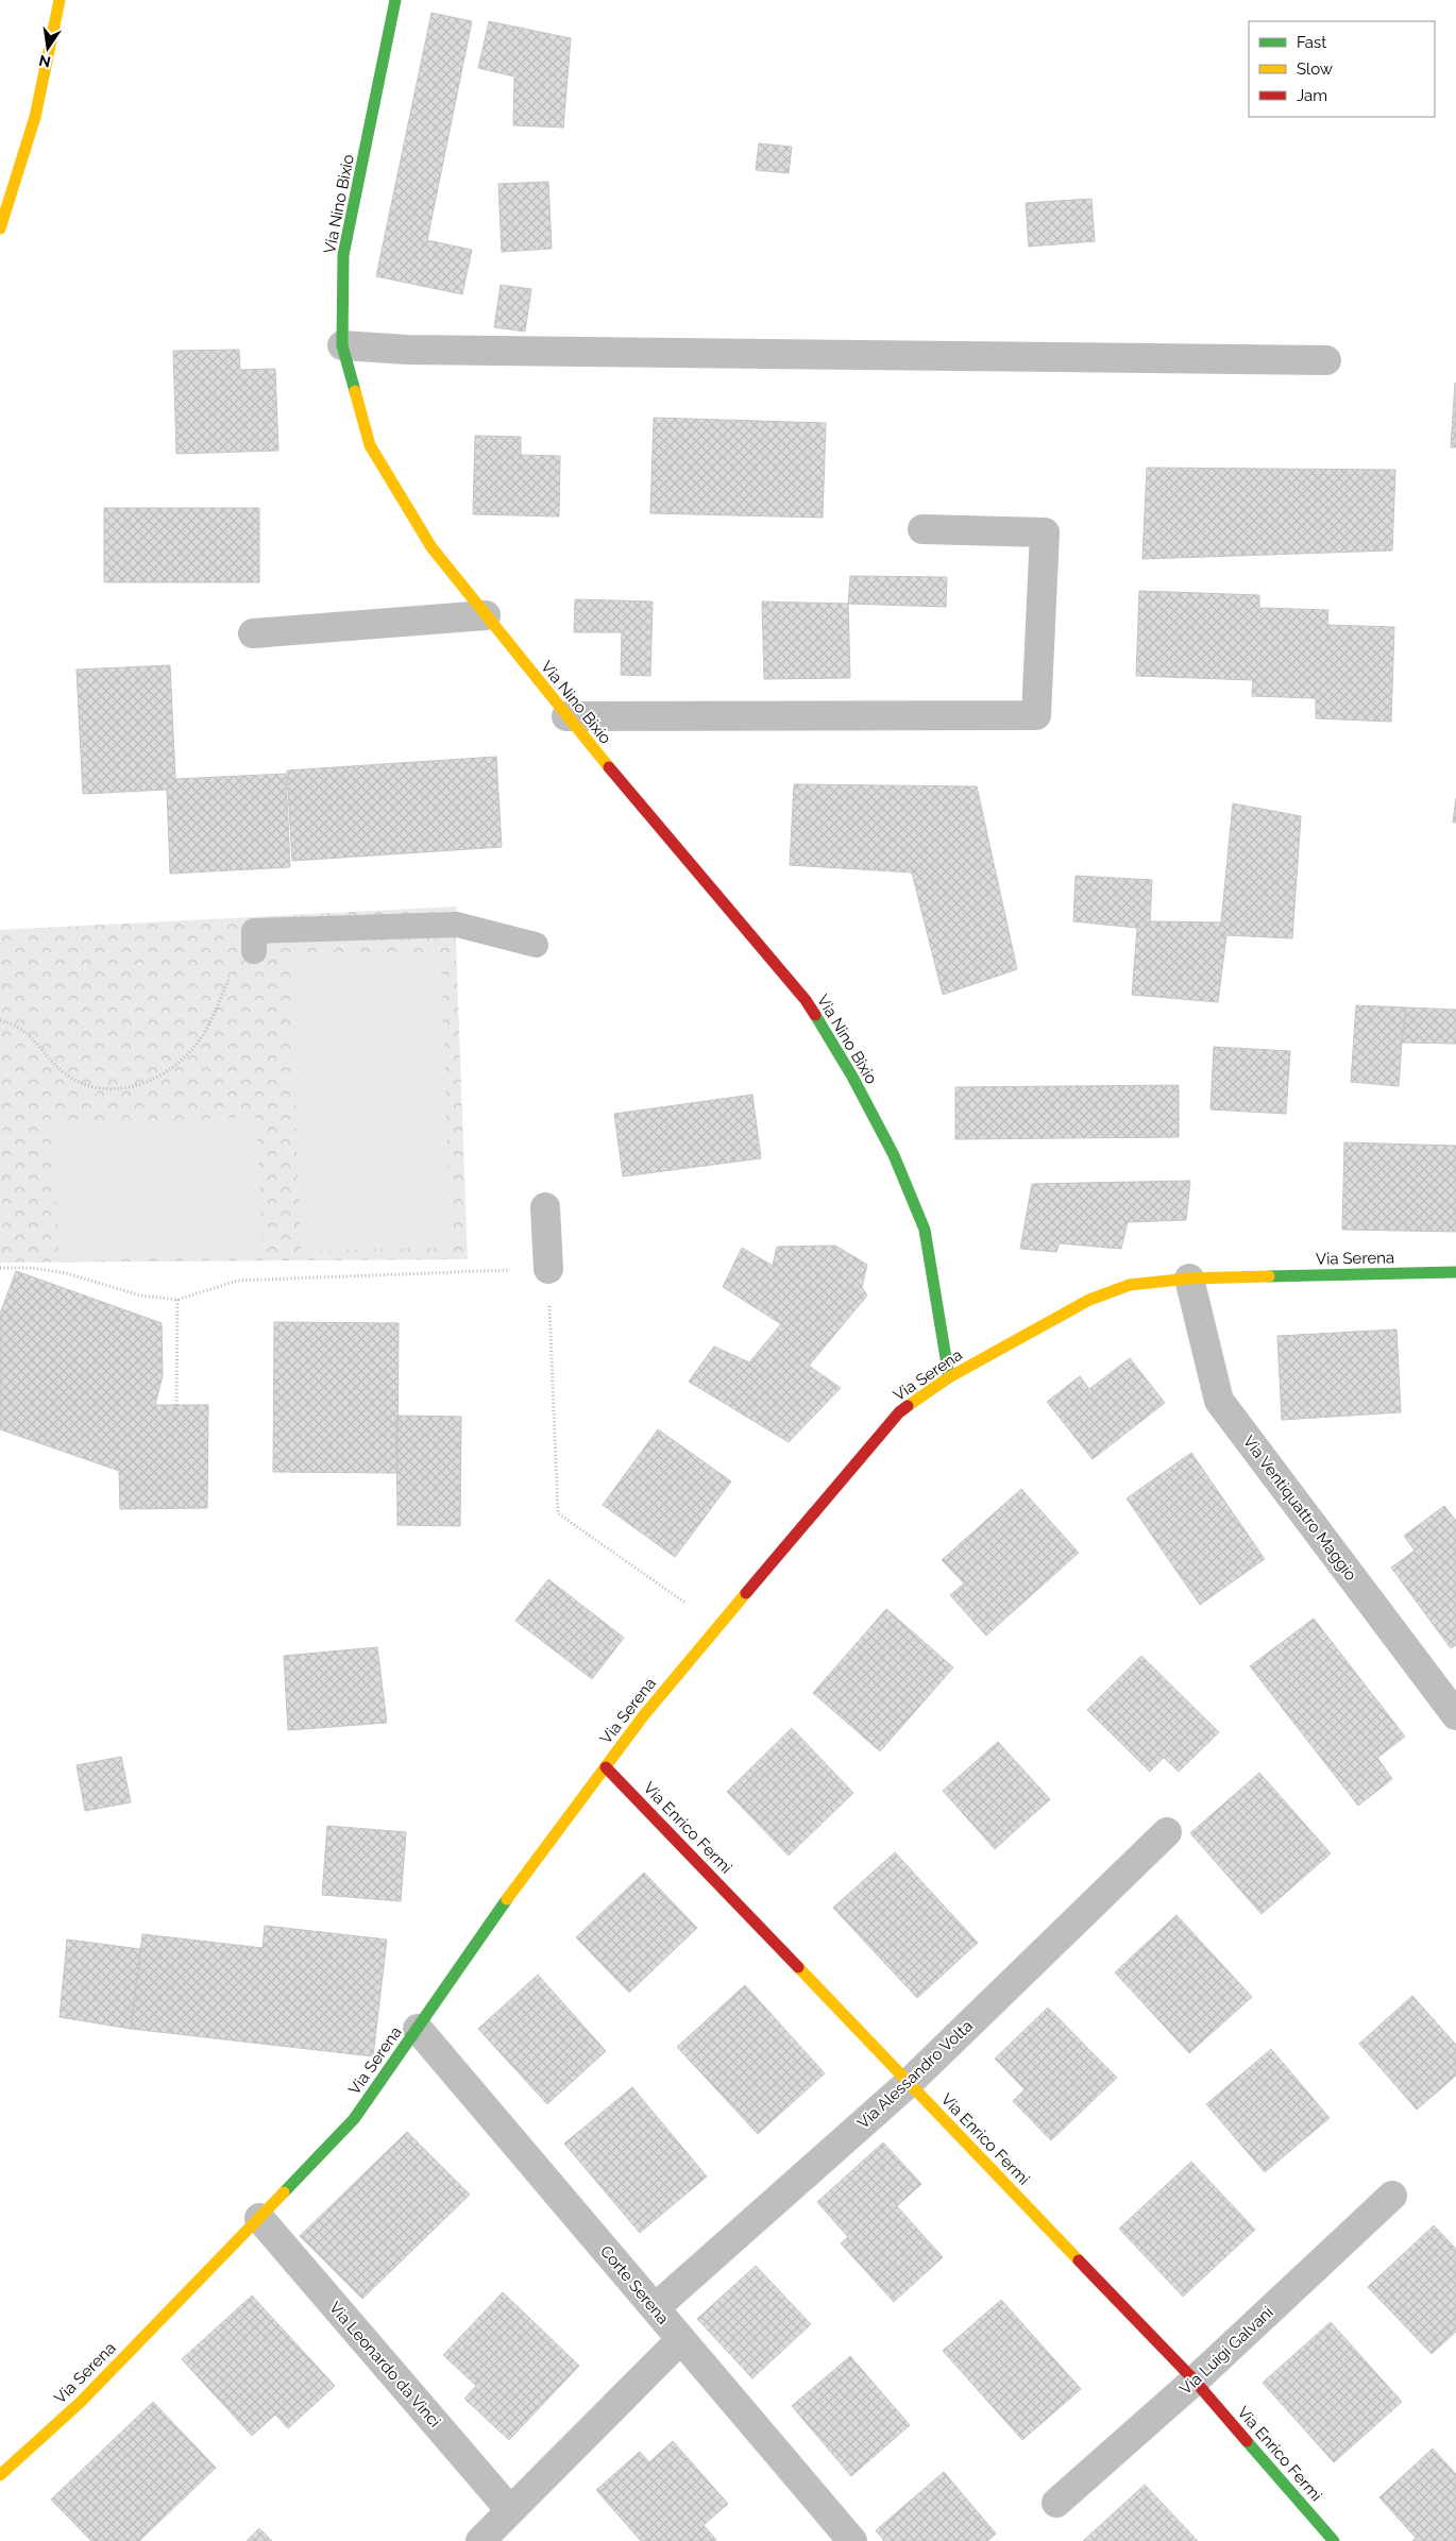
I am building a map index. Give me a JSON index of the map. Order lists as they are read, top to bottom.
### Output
{
  "streets": {
    "main road": ["Via Nino Bixio", "Via Serena", "Via Enrico Fermi"],
    "street": [
      "Via Ventiquattro Maggio",
      "Via Alessandro Volta",
      "Corte Serena",
      "Via Luigi Galvani",
      "Via Leonardo da Vinci"
    ]
  },
  "crossings": [
    ["Via Nino Bixio", "Via Serena"],
    ["Via Serena", "Via Ventiquattro Maggio"],
    ["Via Serena", "Via Enrico Fermi"],
    ["Via Serena", "Corte Serena"],
    ["Via Serena", "Via Leonardo da Vinci"],
    ["Via Enrico Fermi", "Via Alessandro Volta"],
    ["Via Enrico Fermi", "Via Luigi Galvani"],
    ["Via Alessandro Volta", "Corte Serena"]
  ],
  "legend": ["Fast", "Slow", "Jam"],
  "north": "bottom"
}
